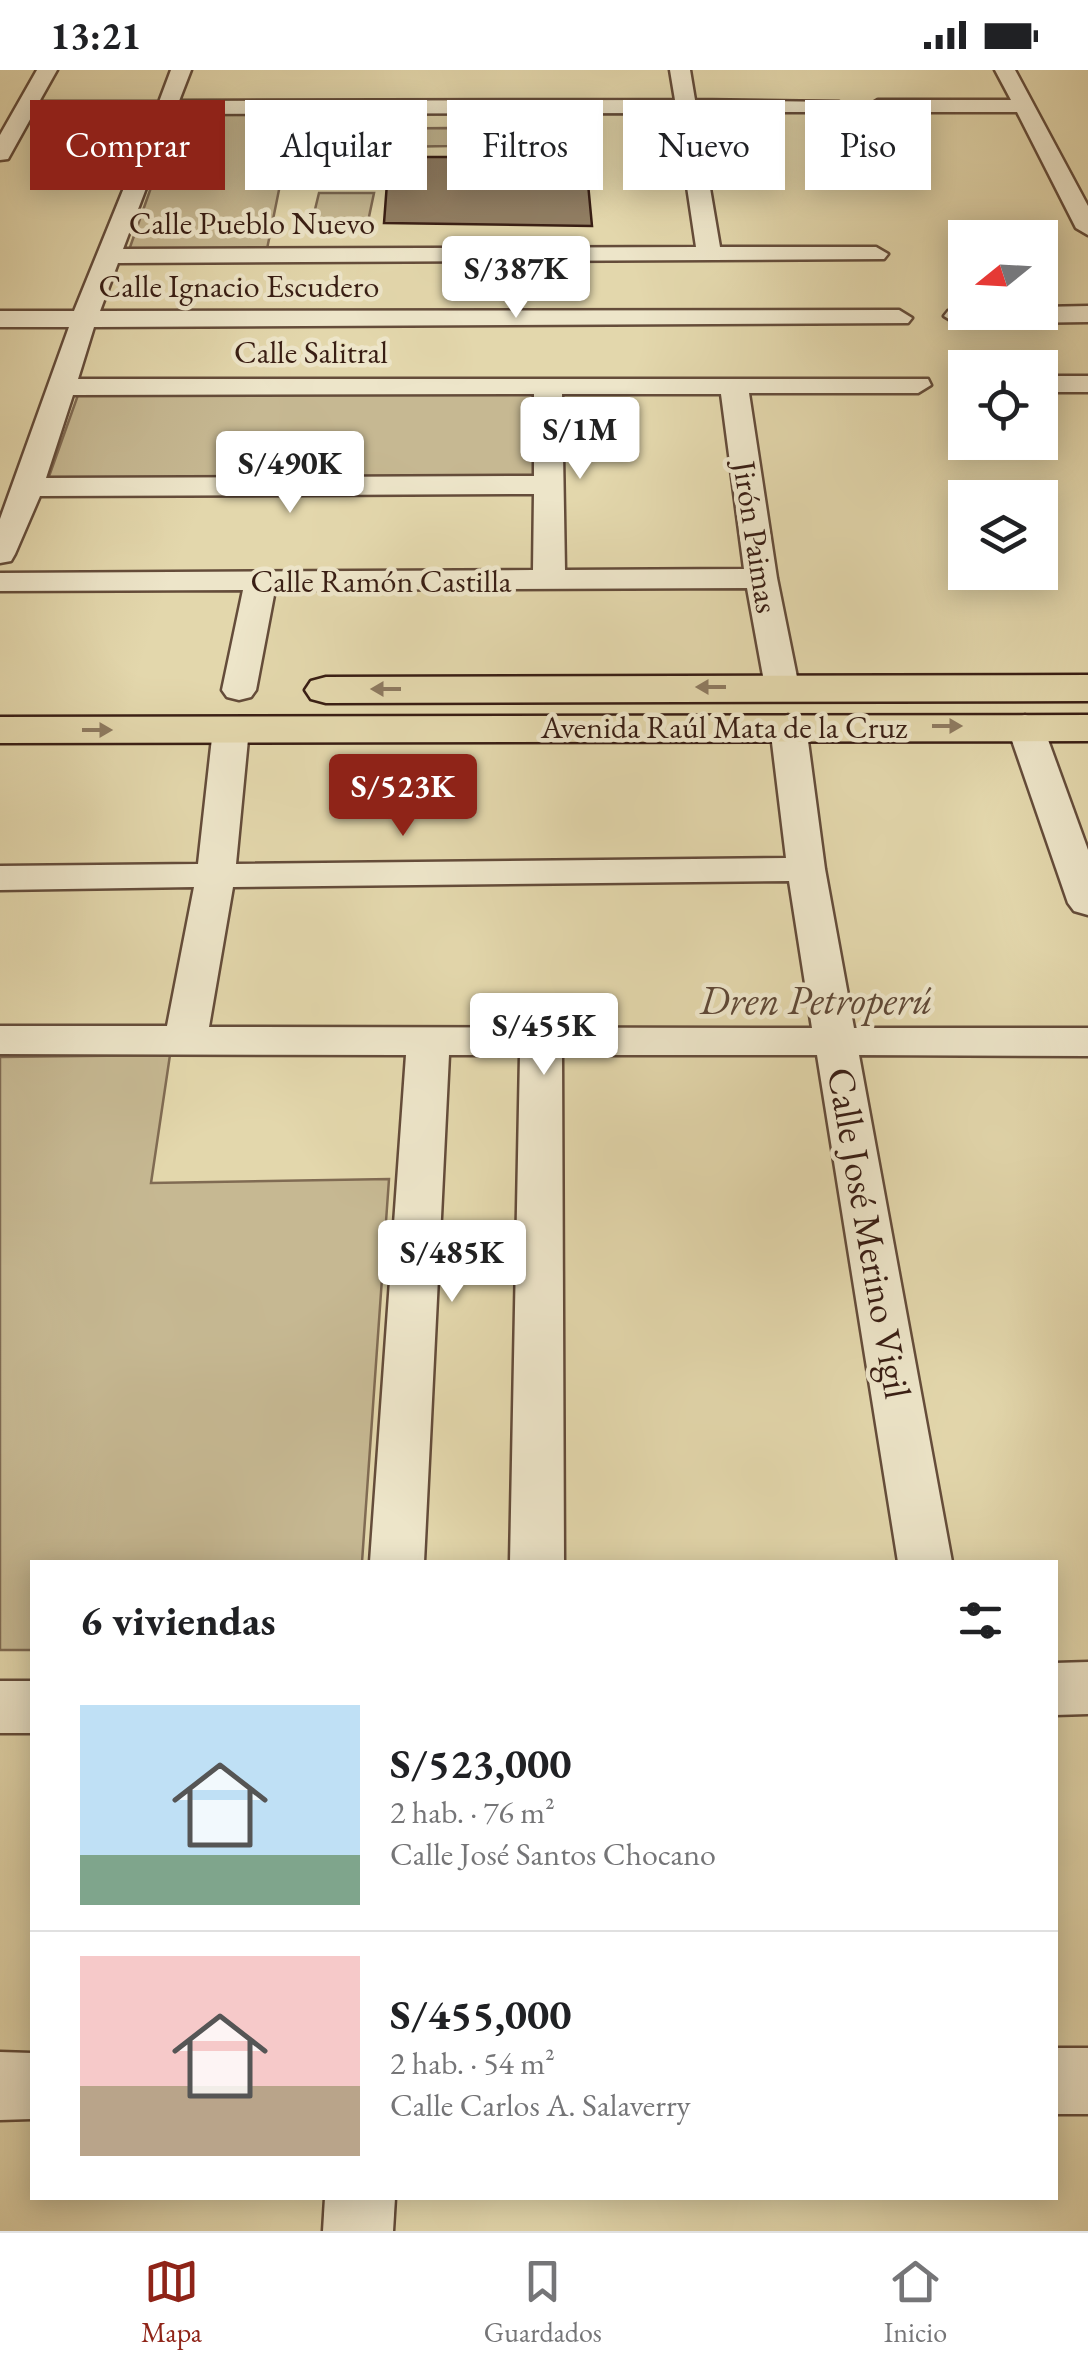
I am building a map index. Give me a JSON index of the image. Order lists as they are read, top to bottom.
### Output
{
  "streets": {
    "main road": ["Avenida Raúl Mata de la Cruz"],
    "street": [
      "Calle Pueblo Nuevo",
      "Calle Ignacio Escudero",
      "Calle Salitral",
      "Jirón Paimas",
      "Calle Ramón Castilla",
      "Calle José Merino Vigil"
    ]
  },
  "crossings": [
    ["Calle Salitral", "Jirón Paimas"],
    ["Jirón Paimas", "Calle Ramón Castilla"],
    ["Jirón Paimas", "Avenida Raúl Mata de la Cruz"],
    ["Jirón Paimas", "Calle José Merino Vigil"],
    ["Avenida Raúl Mata de la Cruz", "Calle José Merino Vigil"]
  ],
  "water": ["Dren Petroperú"],
  "north": "left",
  "page": {
    "status": "13:21",
    "chip": [
      "Comprar",
      "Alquilar",
      "Filtros",
      "Nuevo",
      "Piso"
    ],
    "price": [
      "S/387K",
      "S/1M",
      "S/490K",
      "S/523K",
      "S/455K",
      "S/485K"
    ],
    "heading": "6 viviendas",
    "list": [
      {
        "name": "S/523,000",
        "note": "2 hab. · 76 m² · Calle José Santos Chocano"
      },
      {
        "name": "S/455,000",
        "note": "2 hab. · 54 m² · Calle Carlos A. Salaverry"
      }
    ],
    "tabs": ["Mapa", "Guardados", "Inicio"]
  }
}
